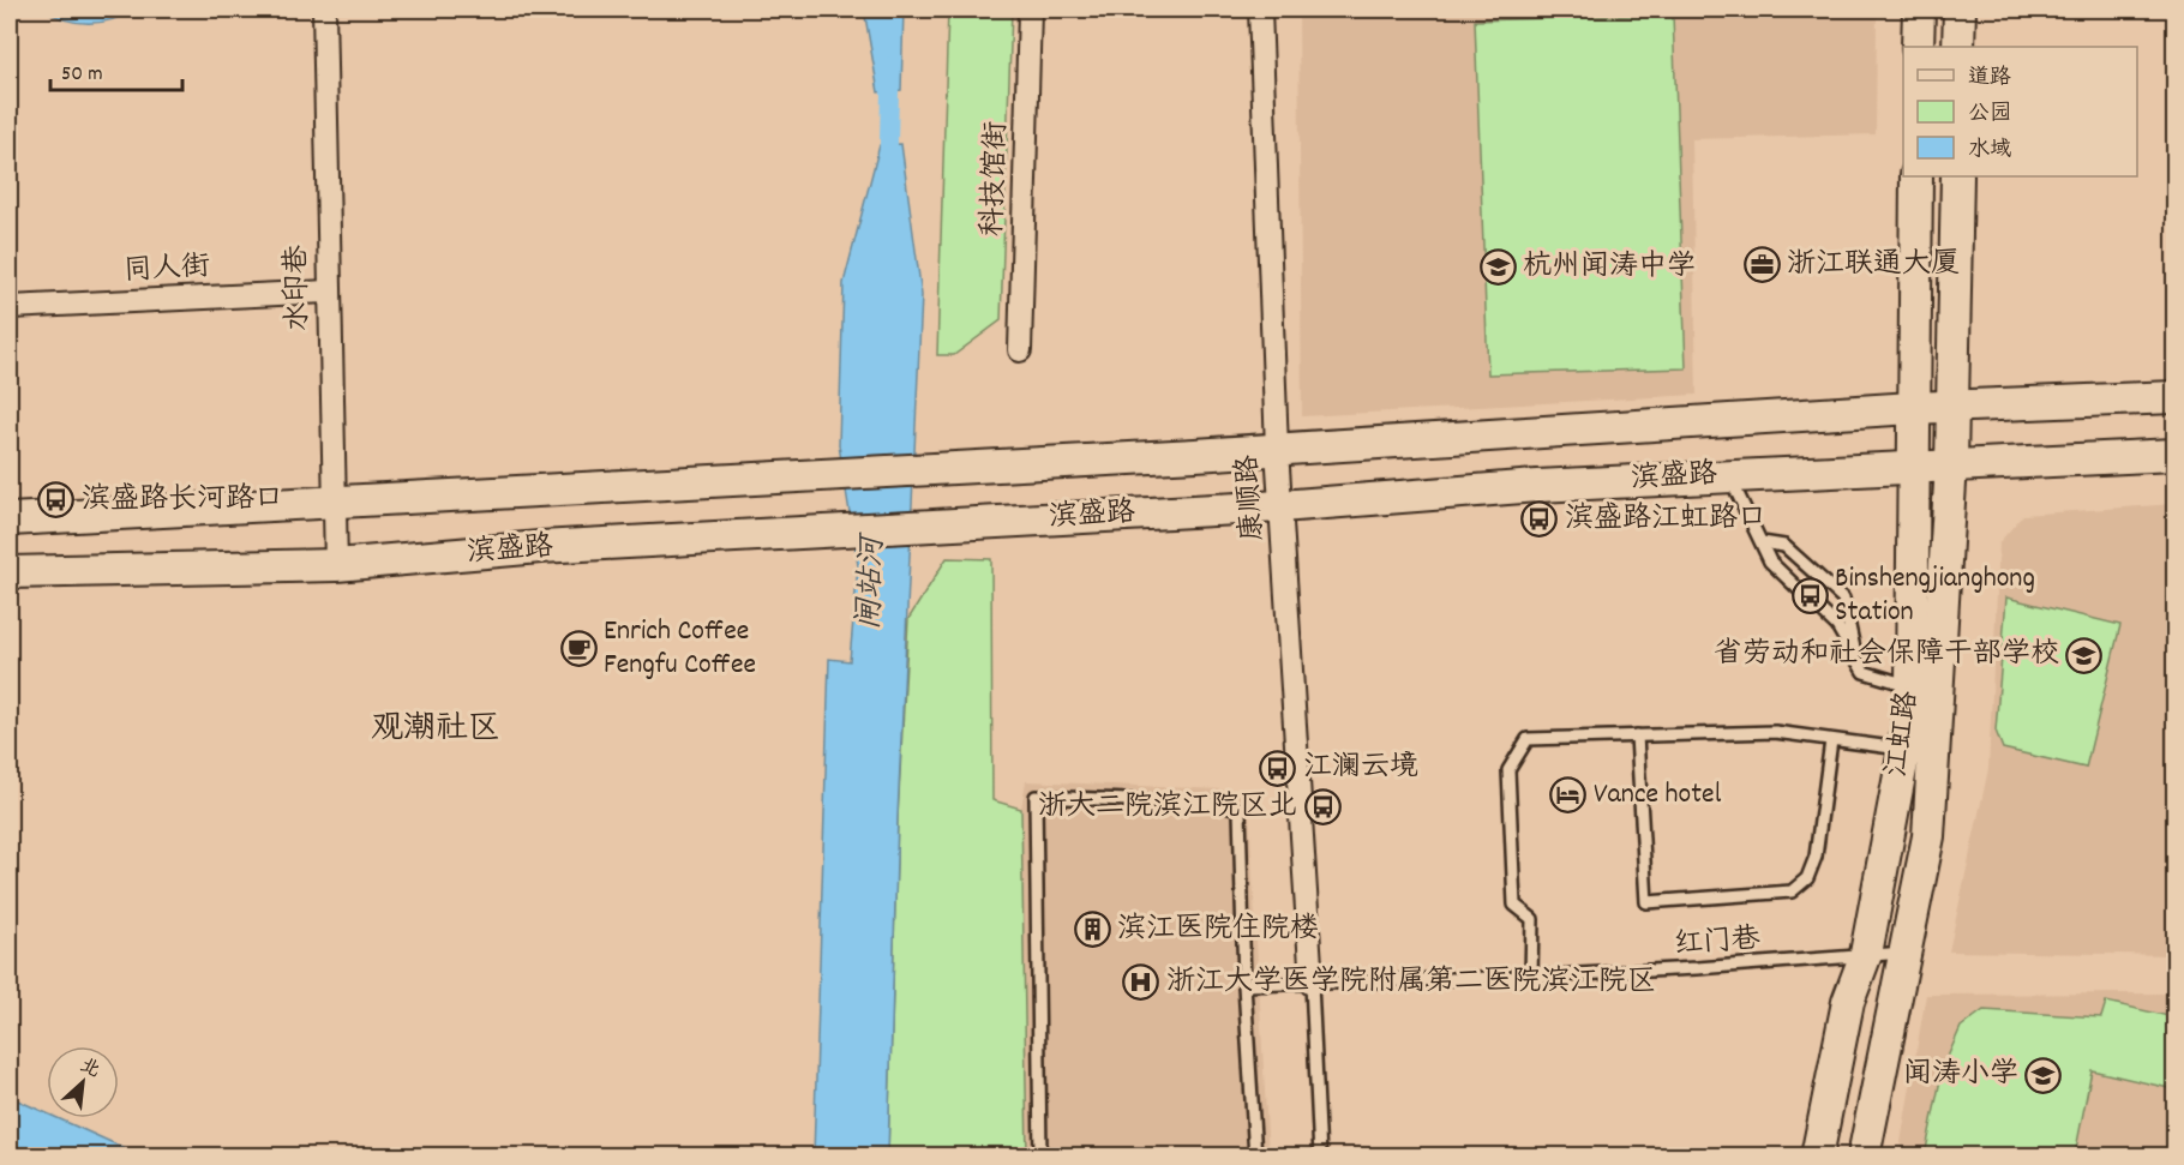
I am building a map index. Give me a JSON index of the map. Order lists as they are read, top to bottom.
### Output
{
  "streets": {
    "main road": ["滨盛路", "江虹路"],
    "street": [
      "科技馆街",
      "同人街",
      "水印巷",
      "康顺路"
    ],
    "lane": ["红门巷"]
  },
  "crossings": [
    ["同人街", "水印巷"],
    ["水印巷", "滨盛路"],
    ["滨盛路", "康顺路"],
    ["滨盛路", "江虹路"],
    ["康顺路", "红门巷"],
    ["江虹路", "红门巷"]
  ],
  "districts": ["观潮社区"],
  "water": ["闸站河"],
  "places": {
    "office": ["浙江联通大厦"],
    "school or university": ["杭州闻涛中学", "省劳动和社会保障干部学校", "闻涛小学"],
    "bus stop": [
      "滨盛路长河路口",
      "滨盛路江虹路口",
      "Binshengjianghong Station",
      "江澜云境",
      "浙大二院滨江院区北"
    ],
    "cafe": ["Enrich Coffee Fengfu Coffee"],
    "hotel": ["Vance hotel"],
    "building": ["滨江医院住院楼"],
    "hospital": ["浙江大学医学院附属第二医院滨江院区"]
  },
  "legend": ["道路", "公园", "水域"],
  "scale_bar": "50 m",
  "north": "top right"
}
